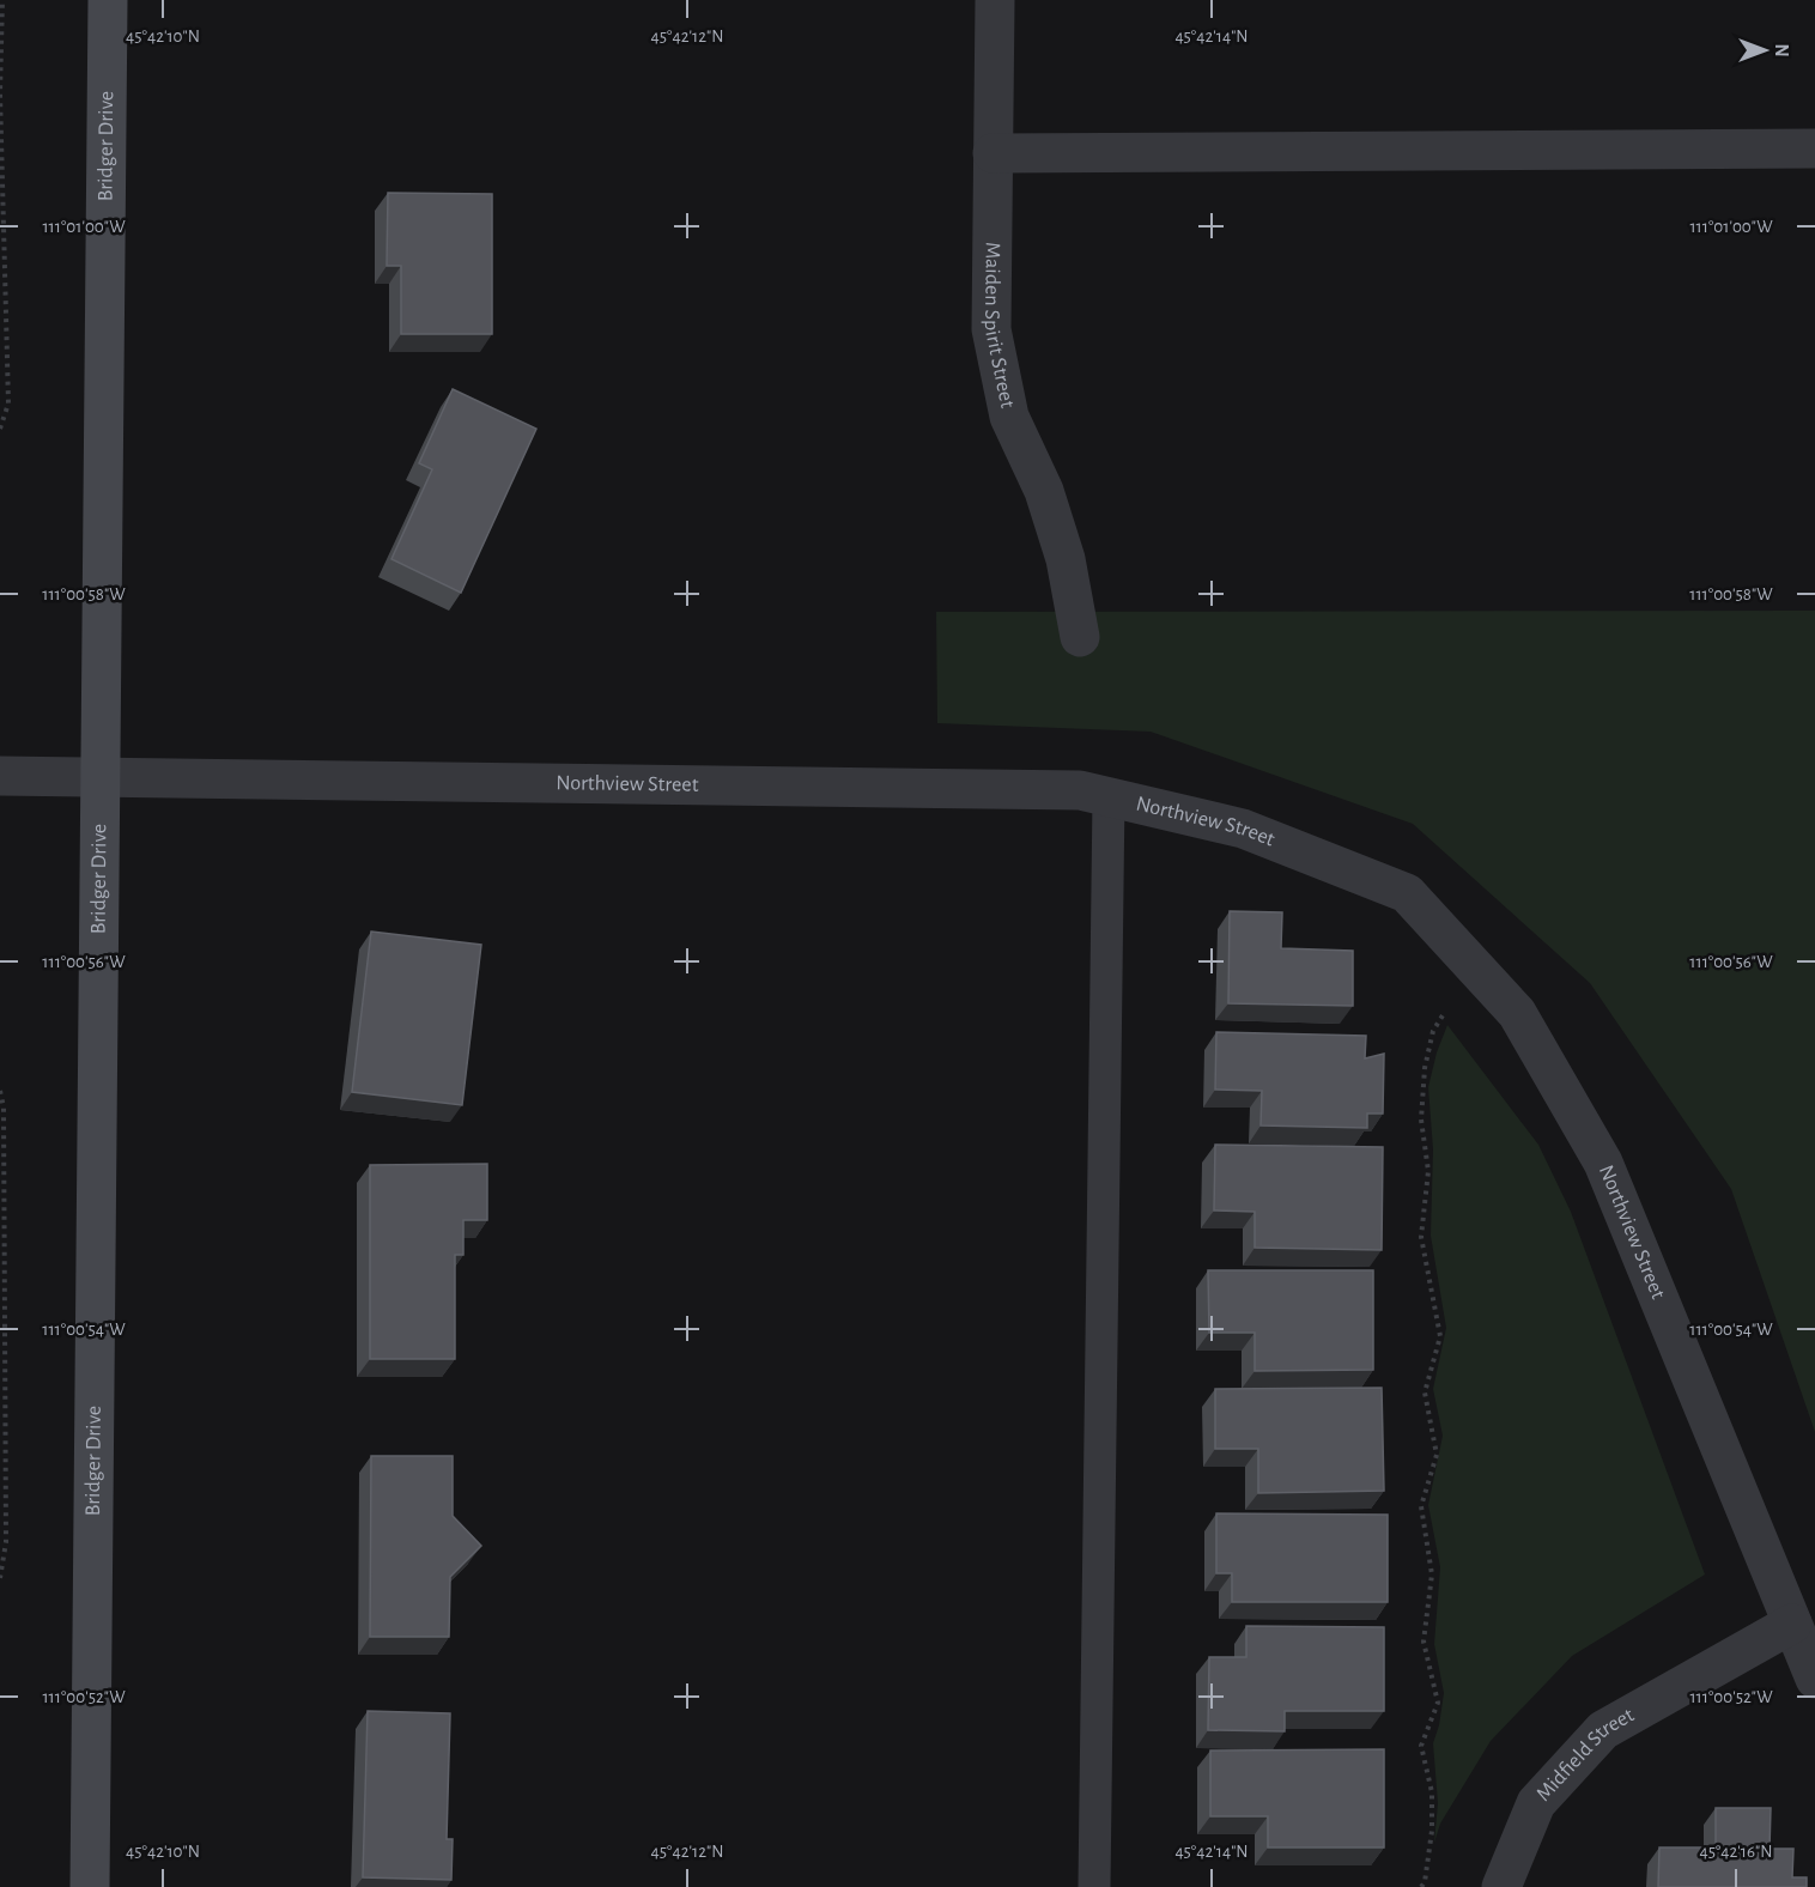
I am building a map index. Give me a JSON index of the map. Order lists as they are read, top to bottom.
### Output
{
  "streets": {
    "main road": ["Bridger Drive"],
    "street": ["Maiden Spirit Street", "Northview Street", "Midfield Street"]
  },
  "crossings": [
    ["Bridger Drive", "Northview Street"],
    ["Northview Street", "Midfield Street"]
  ],
  "north": "right",
  "coordinates": [
    "45°42'10\"N",
    "45°42'12\"N",
    "45°42'14\"N",
    "111°01'00\"W",
    "111°00'58\"W",
    "111°00'56\"W",
    "111°00'54\"W",
    "111°00'52\"W",
    "45°42'16\"N"
  ]
}
